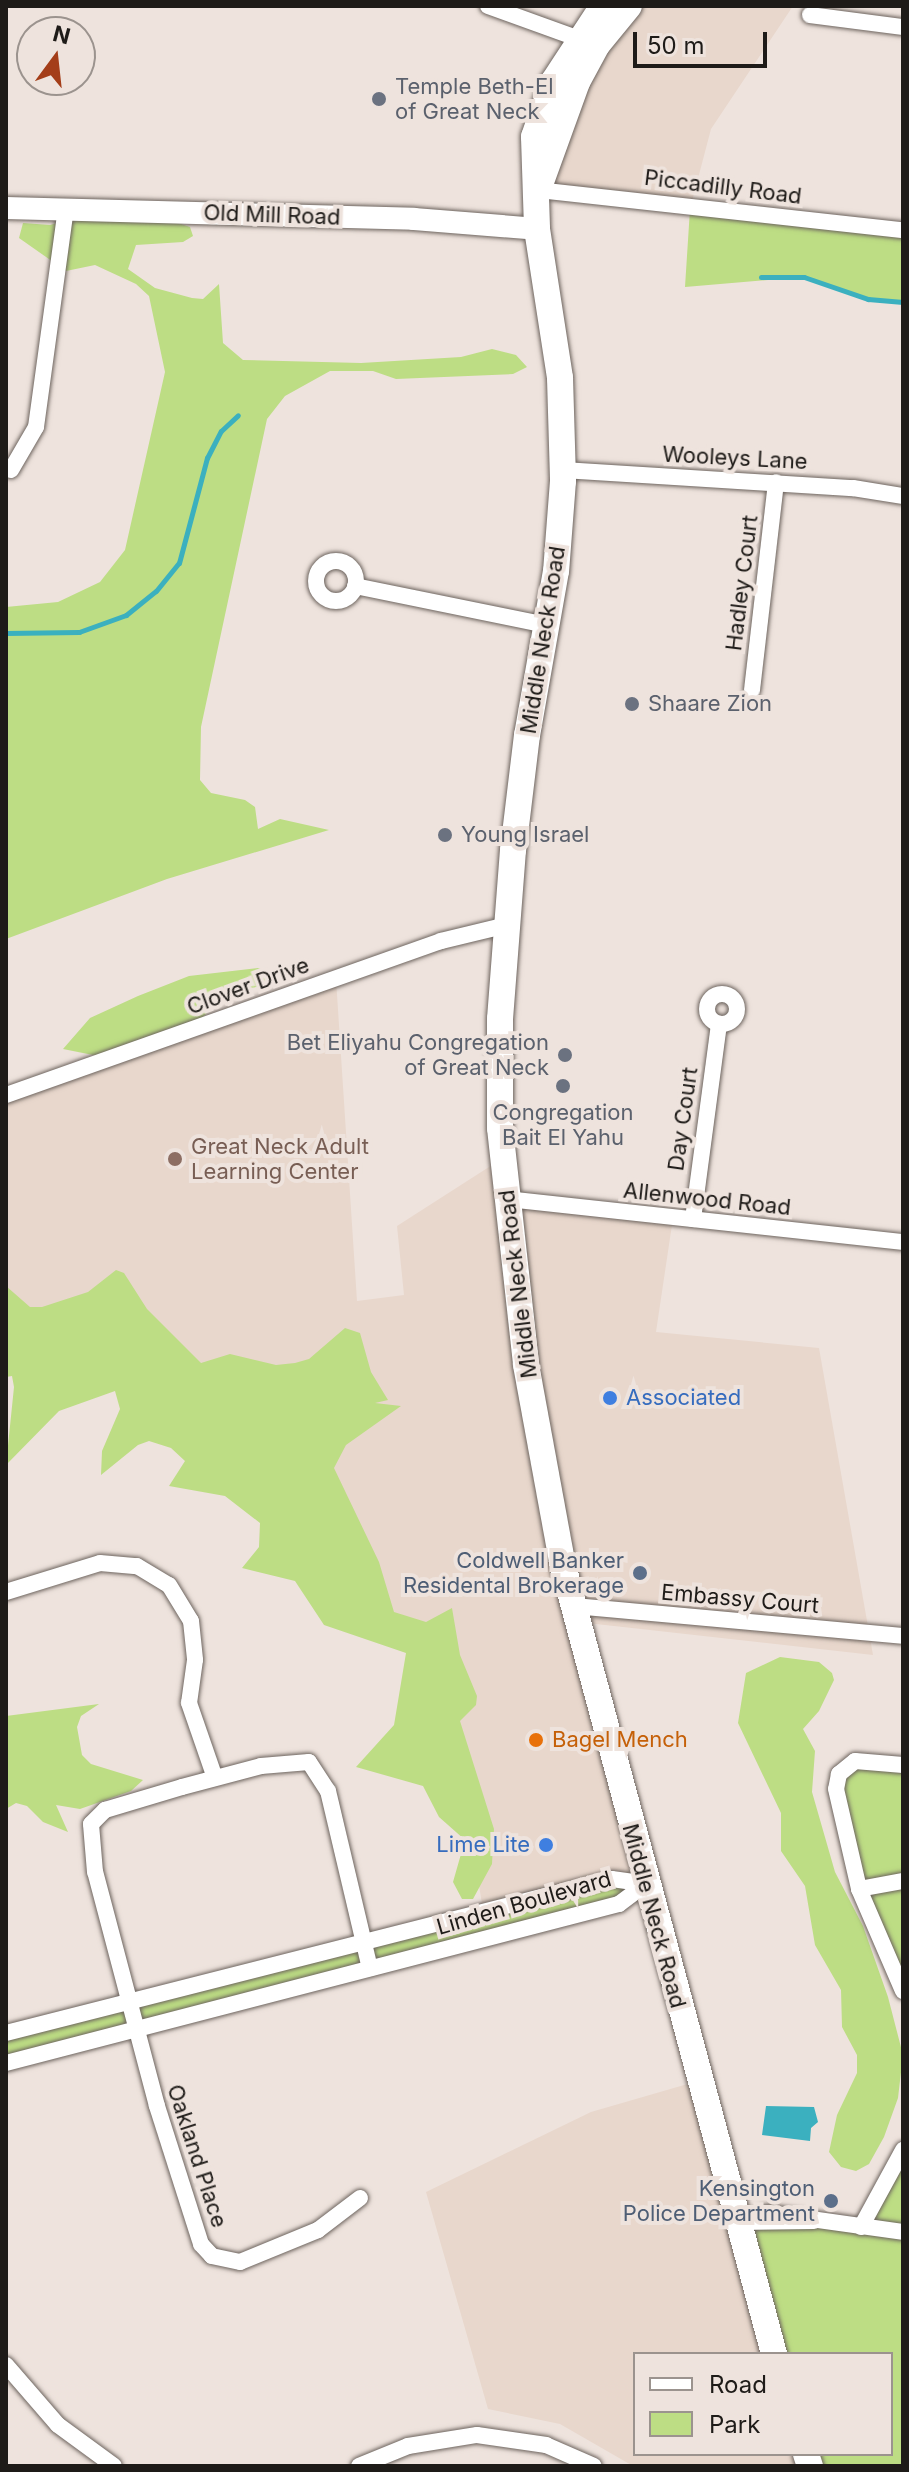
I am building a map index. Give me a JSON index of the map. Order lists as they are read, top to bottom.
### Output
{
  "streets": {
    "main road": ["Middle Neck Road"],
    "street": [
      "Piccadilly Road",
      "Old Mill Road",
      "Wooleys Lane",
      "Hadley Court",
      "Clover Drive",
      "Day Court",
      "Allenwood Road",
      "Embassy Court",
      "Linden Boulevard",
      "Oakland Place"
    ]
  },
  "crossings": [
    ["Piccadilly Road", "Middle Neck Road"],
    ["Old Mill Road", "Middle Neck Road"],
    ["Wooleys Lane", "Hadley Court"],
    ["Wooleys Lane", "Middle Neck Road"],
    ["Middle Neck Road", "Clover Drive"],
    ["Middle Neck Road", "Allenwood Road"],
    ["Middle Neck Road", "Embassy Court"],
    ["Middle Neck Road", "Linden Boulevard"],
    ["Day Court", "Allenwood Road"],
    ["Linden Boulevard", "Oakland Place"]
  ],
  "places": [
    "Temple Beth-El of Great Neck",
    "Shaare Zion",
    "Young Israel",
    "Bet Eliyahu Congregation of Great Neck",
    "Congregation Bait El Yahu",
    "Great Neck Adult Learning Center",
    "Associated",
    "Coldwell Banker Residental Brokerage",
    "Bagel Mench",
    "Lime Lite",
    "Kensington Police Department"
  ],
  "legend": ["Road", "Park"],
  "scale_bar": "50 m",
  "north": "top"
}
